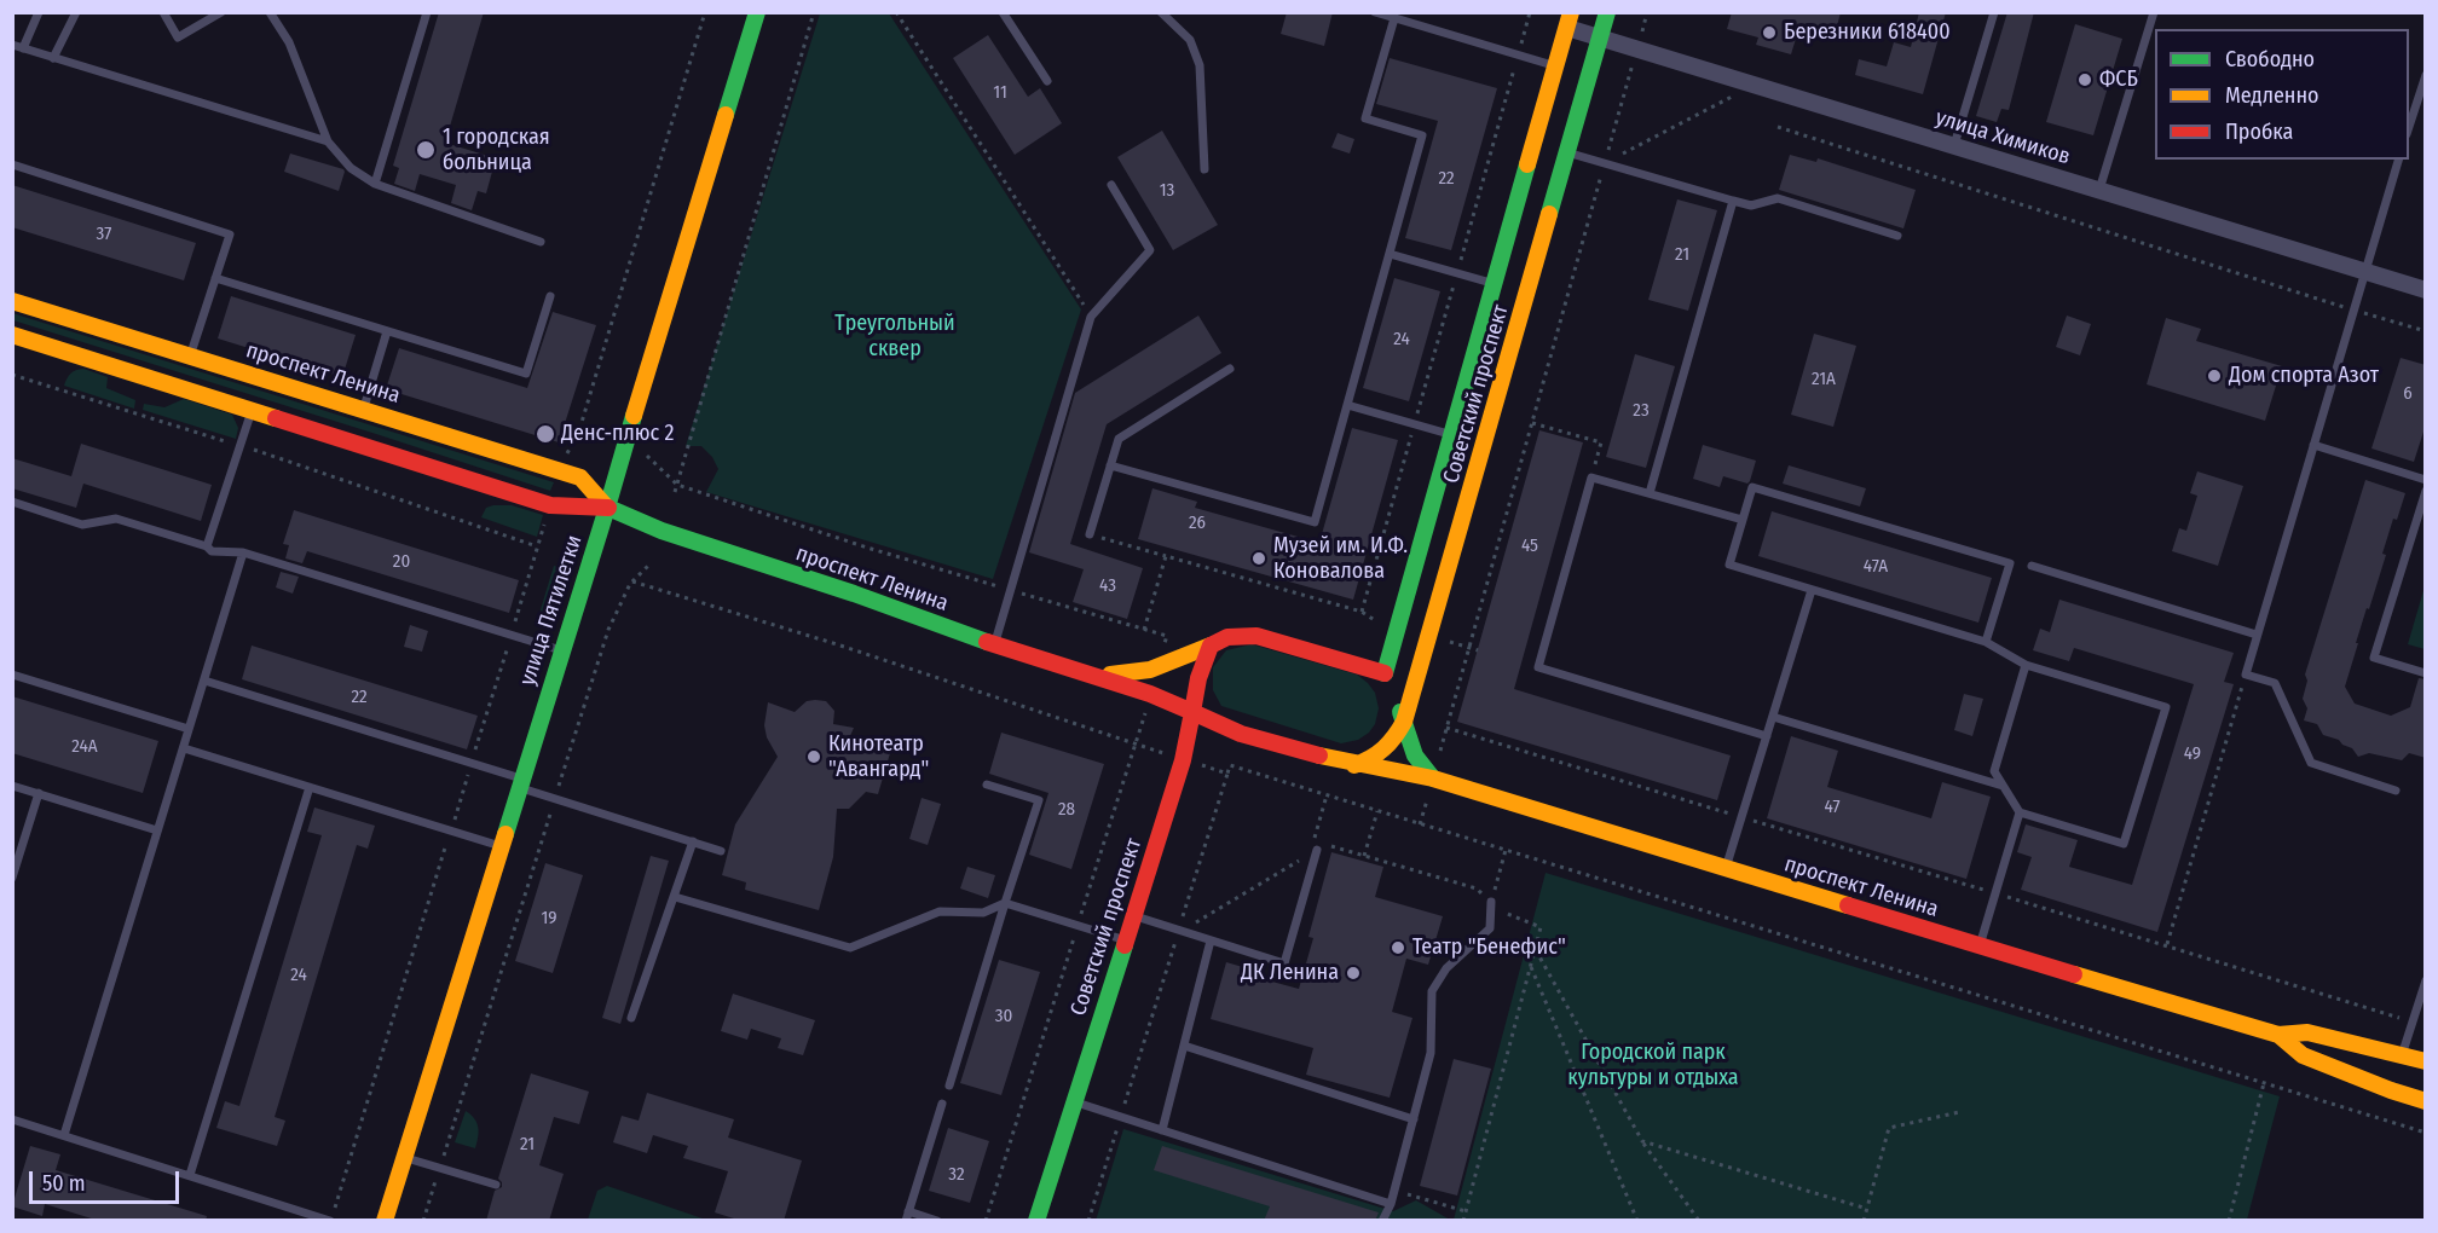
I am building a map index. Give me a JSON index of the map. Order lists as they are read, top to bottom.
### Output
{
  "streets": {
    "main road": ["проспект Ленина", "Советский проспект", "улица Пятилетки"],
    "street": ["улица Химиков"]
  },
  "crossings": [
    ["улица Химиков", "Советский проспект"],
    ["проспект Ленина", "Советский проспект"],
    ["проспект Ленина", "улица Пятилетки"]
  ],
  "parks": ["Треугольный сквер", "Городской парк культуры и отдыха"],
  "places": [
    "Березники 618400",
    "ФСБ",
    "1 городская больница",
    "Дом спорта Азот",
    "Денс-плюс 2",
    "Музей им. И.Ф. Коновалова",
    "Кинотеатр \"Авангард\"",
    "Театр \"Бенефис\"",
    "ДК Ленина"
  ],
  "house_numbers": [
    "11",
    "22",
    "13",
    "37",
    "21",
    "24",
    "21А",
    "6",
    "23",
    "26",
    "45",
    "20",
    "47А",
    "43",
    "22",
    "24А",
    "49",
    "47",
    "28",
    "19",
    "24",
    "30",
    "21",
    "32"
  ],
  "legend": ["Свободно", "Медленно", "Пробка"],
  "scale_bar": "50 m"
}
